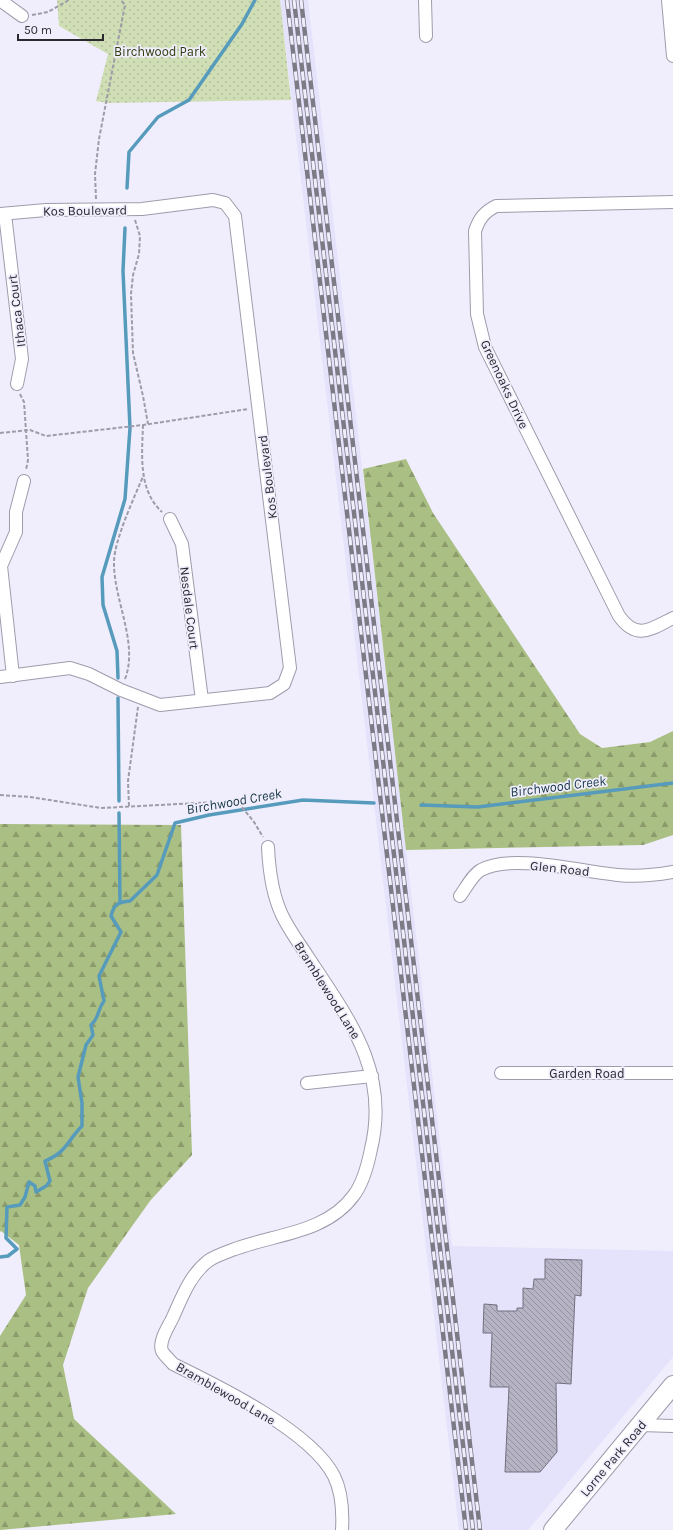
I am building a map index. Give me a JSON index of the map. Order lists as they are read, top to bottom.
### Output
{
  "streets": {
    "street": [
      "Kos Boulevard",
      "Ithaca Court",
      "Greenoaks Drive",
      "Nesdale Court",
      "Glen Road",
      "Bramblewood Lane",
      "Garden Road",
      "Lorne Park Road"
    ]
  },
  "crossings": [
    ["Kos Boulevard", "Ithaca Court"],
    ["Kos Boulevard", "Nesdale Court"]
  ],
  "water": ["Birchwood Creek"],
  "parks": ["Birchwood Park"],
  "scale_bar": "50 m"
}
